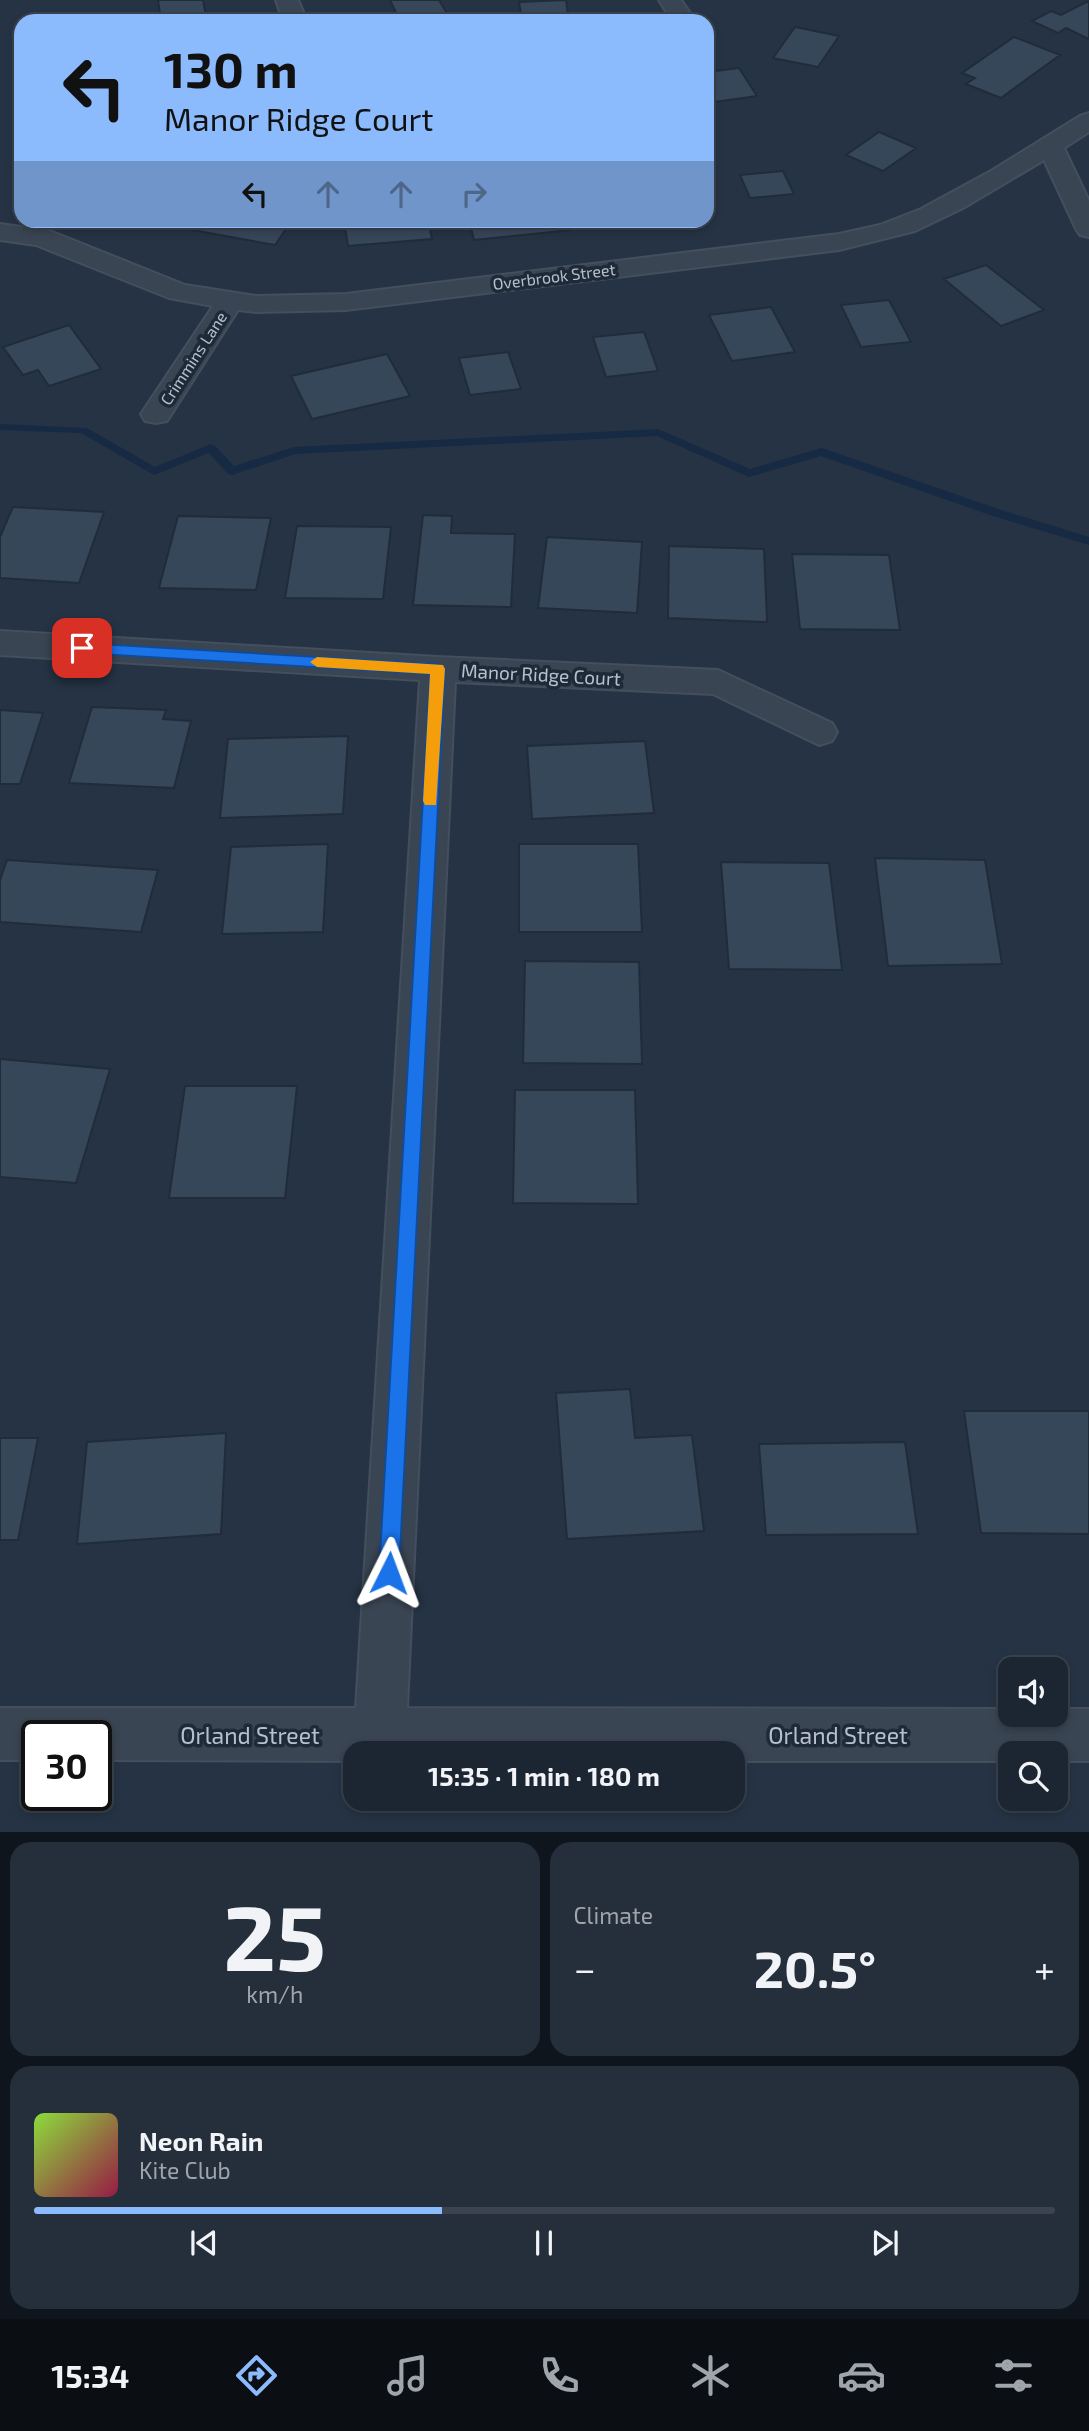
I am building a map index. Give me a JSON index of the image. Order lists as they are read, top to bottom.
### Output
{
  "streets": {
    "street": [
      "Overbrook Street",
      "Crimmins Lane",
      "Manor Ridge Court",
      "Orland Street"
    ]
  },
  "crossings": [
    ["Overbrook Street", "Crimmins Lane"]
  ],
  "page": {
    "turn": ["130 m", "Manor Ridge Court"],
    "limit": "30",
    "trip": "15:35 · 1 min · 180 m",
    "tile": [
      ["25", "km/h"],
      "Climate"
    ],
    "heat": ["−", "20.5°", "+"],
    "song": ["Neon Rain", "Kite Club"],
    "tabs": "15:34"
  }
}
